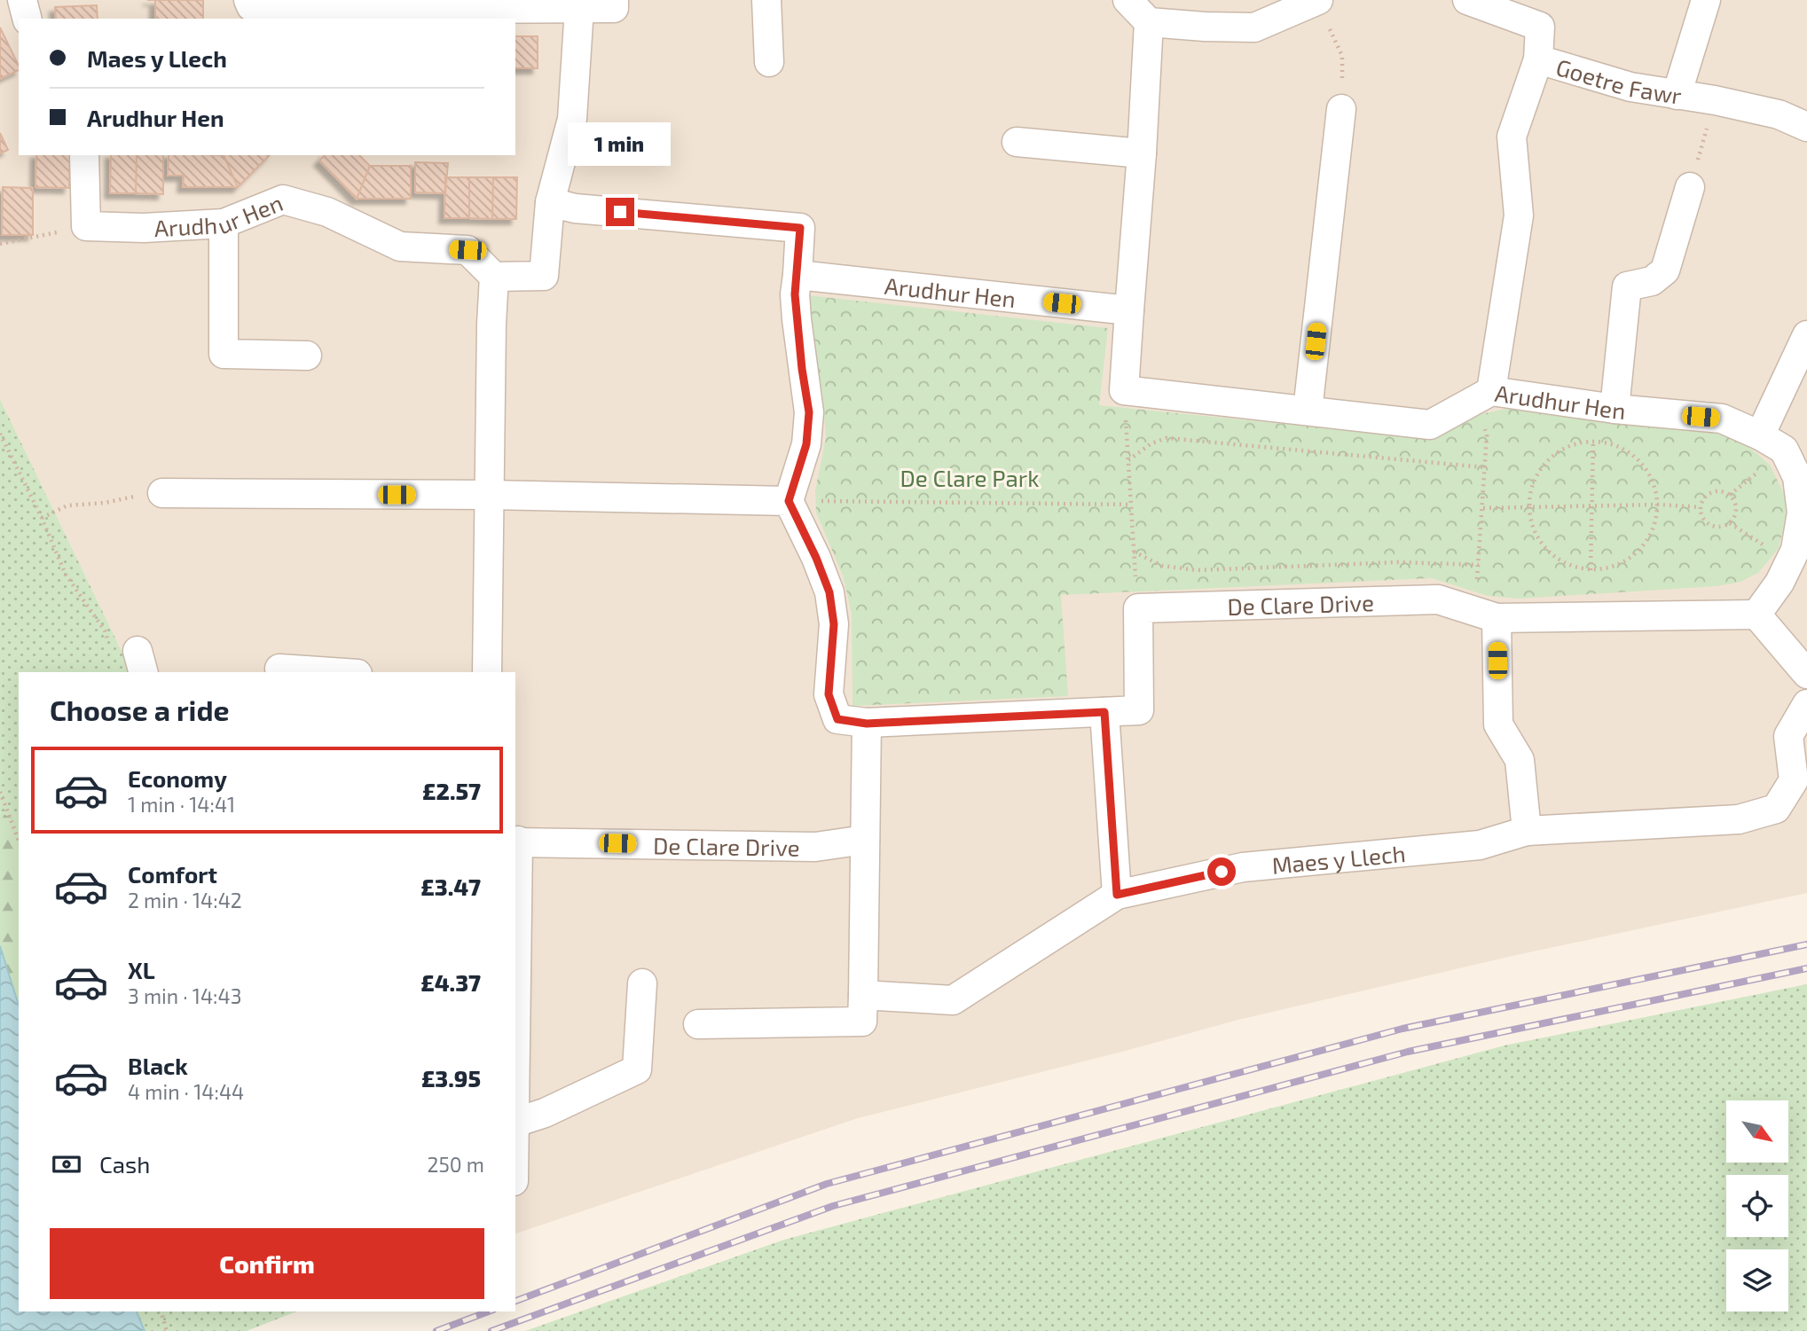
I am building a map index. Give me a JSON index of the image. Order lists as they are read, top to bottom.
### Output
{
  "streets": {
    "street": [
      "Goetre Fawr",
      "Arudhur Hen",
      "De Clare Drive",
      "Maes y Llech"
    ]
  },
  "crossings": [
    ["Arudhur Hen", "De Clare Drive"]
  ],
  "parks": ["De Clare Park"],
  "north": "bottom right",
  "page": {
    "banner": ["Maes y Llech", "Arudhur Hen"],
    "bubble": "1 min",
    "heading": "Choose a ride",
    "list": [
      {
        "name": "Economy",
        "note": "1 min · 14:41",
        "value": "£2.57"
      },
      {
        "name": "Comfort",
        "note": "2 min · 14:42",
        "value": "£3.47"
      },
      {
        "name": "XL",
        "note": "3 min · 14:43",
        "value": "£4.37"
      },
      {
        "name": "Black",
        "note": "4 min · 14:44",
        "value": "£3.95"
      }
    ],
    "pay": ["Cash", "250 m"],
    "buttons": "Confirm"
  }
}
